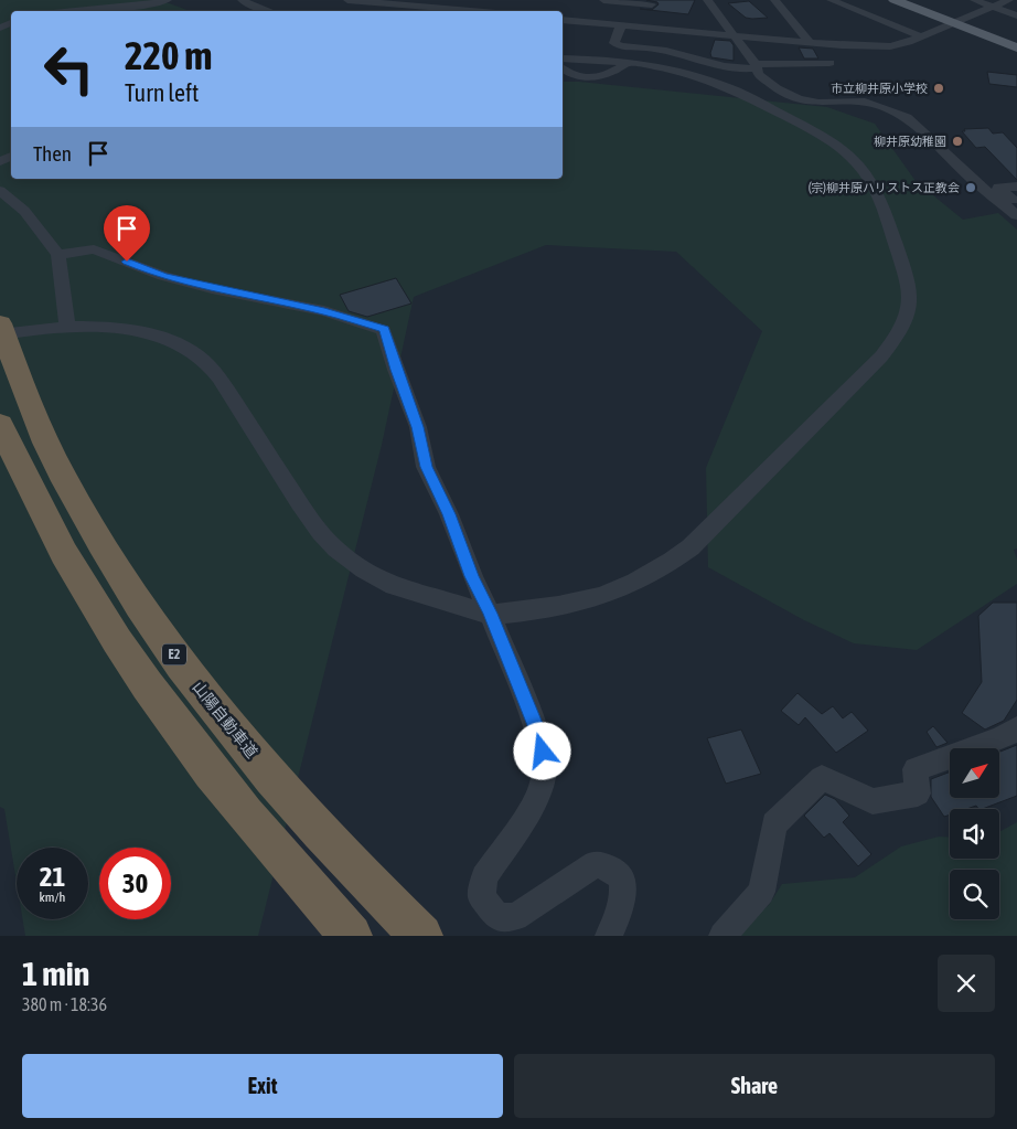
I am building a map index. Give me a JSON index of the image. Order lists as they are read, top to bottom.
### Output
{
  "streets": {
    "highway": ["E2", "山陽自動車道"]
  },
  "places": ["市立柳井原小学校", "柳井原幼稚園", "(宗)柳井原ハリストス正教会"],
  "north": "top right",
  "page": {
    "turn": ["220 m", "Turn left"],
    "then": "Then",
    "speed": "21 km/h",
    "limit": "30",
    "heading": ["1 min", "380 m · 18:36"],
    "buttons": ["Exit", "Share"]
  }
}
